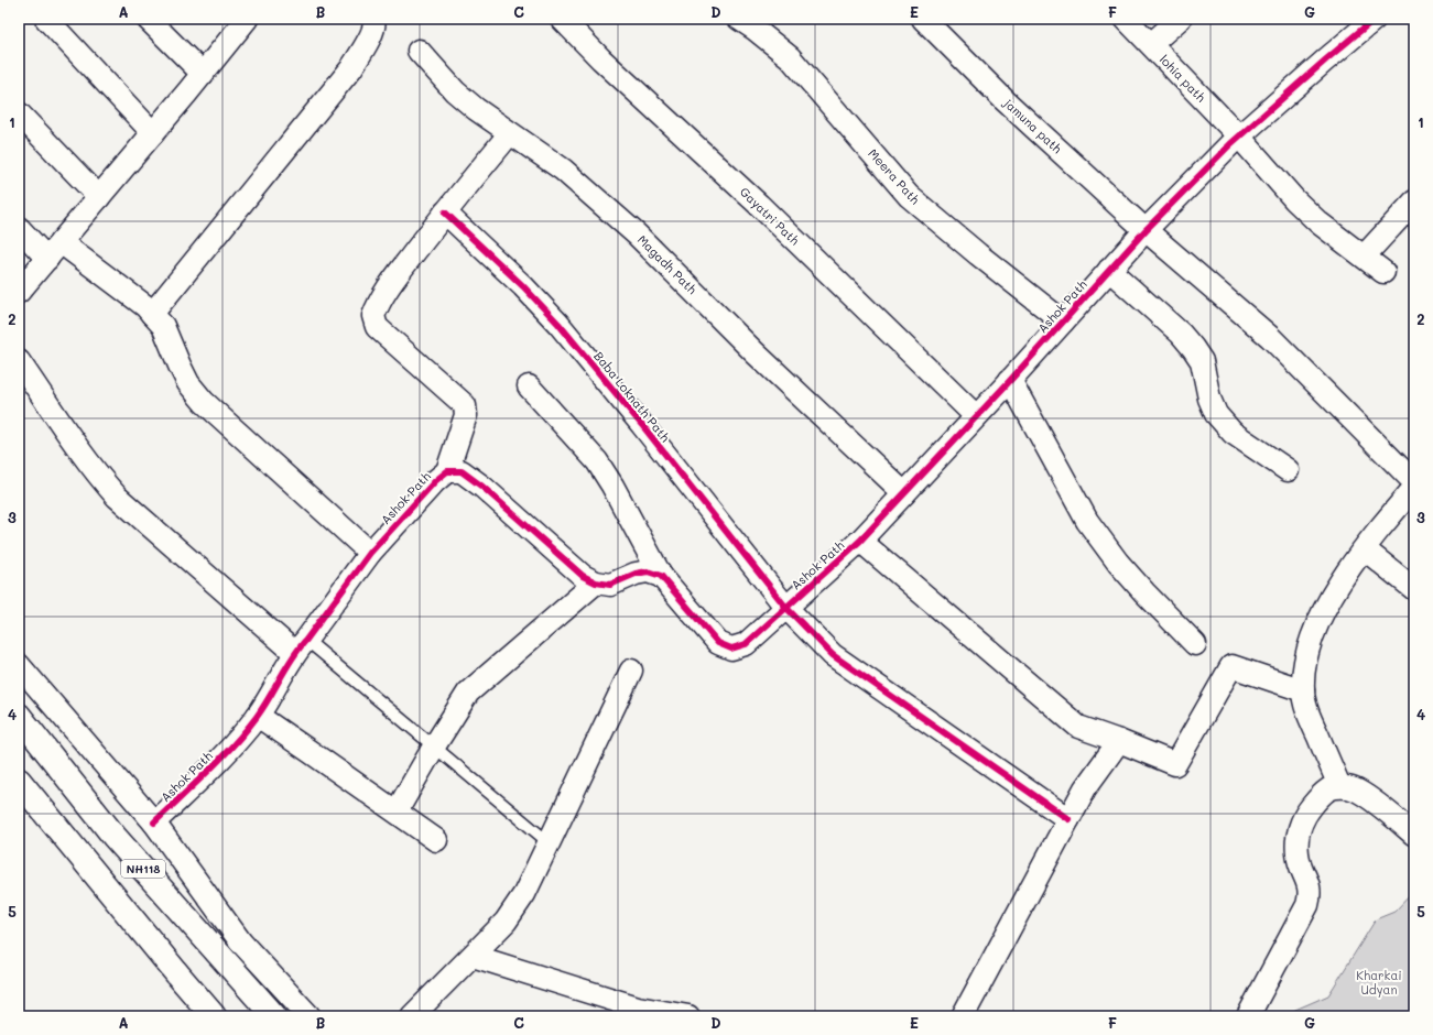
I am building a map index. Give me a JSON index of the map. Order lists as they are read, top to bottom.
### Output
{
  "streets": {
    "highway": ["NH118"],
    "street": [
      "lohia path",
      "jamuna path",
      "Meera Path",
      "Gayatri Path",
      "Magadh Path",
      "Ashok Path",
      "Baba Loknath Path"
    ]
  },
  "crossings": [
    ["lohia path", "Ashok Path"],
    ["jamuna path", "Ashok Path"],
    ["Meera Path", "Ashok Path"],
    ["Gayatri Path", "Ashok Path"],
    ["Magadh Path", "Ashok Path"],
    ["Ashok Path", "Baba Loknath Path"]
  ],
  "parks": ["Kharkai Udyan"],
  "grid": {
    "columns": [
      "A",
      "B",
      "C",
      "D",
      "E",
      "F",
      "G"
    ],
    "rows": [
      "1",
      "2",
      "3",
      "4",
      "5"
    ]
  }
}
